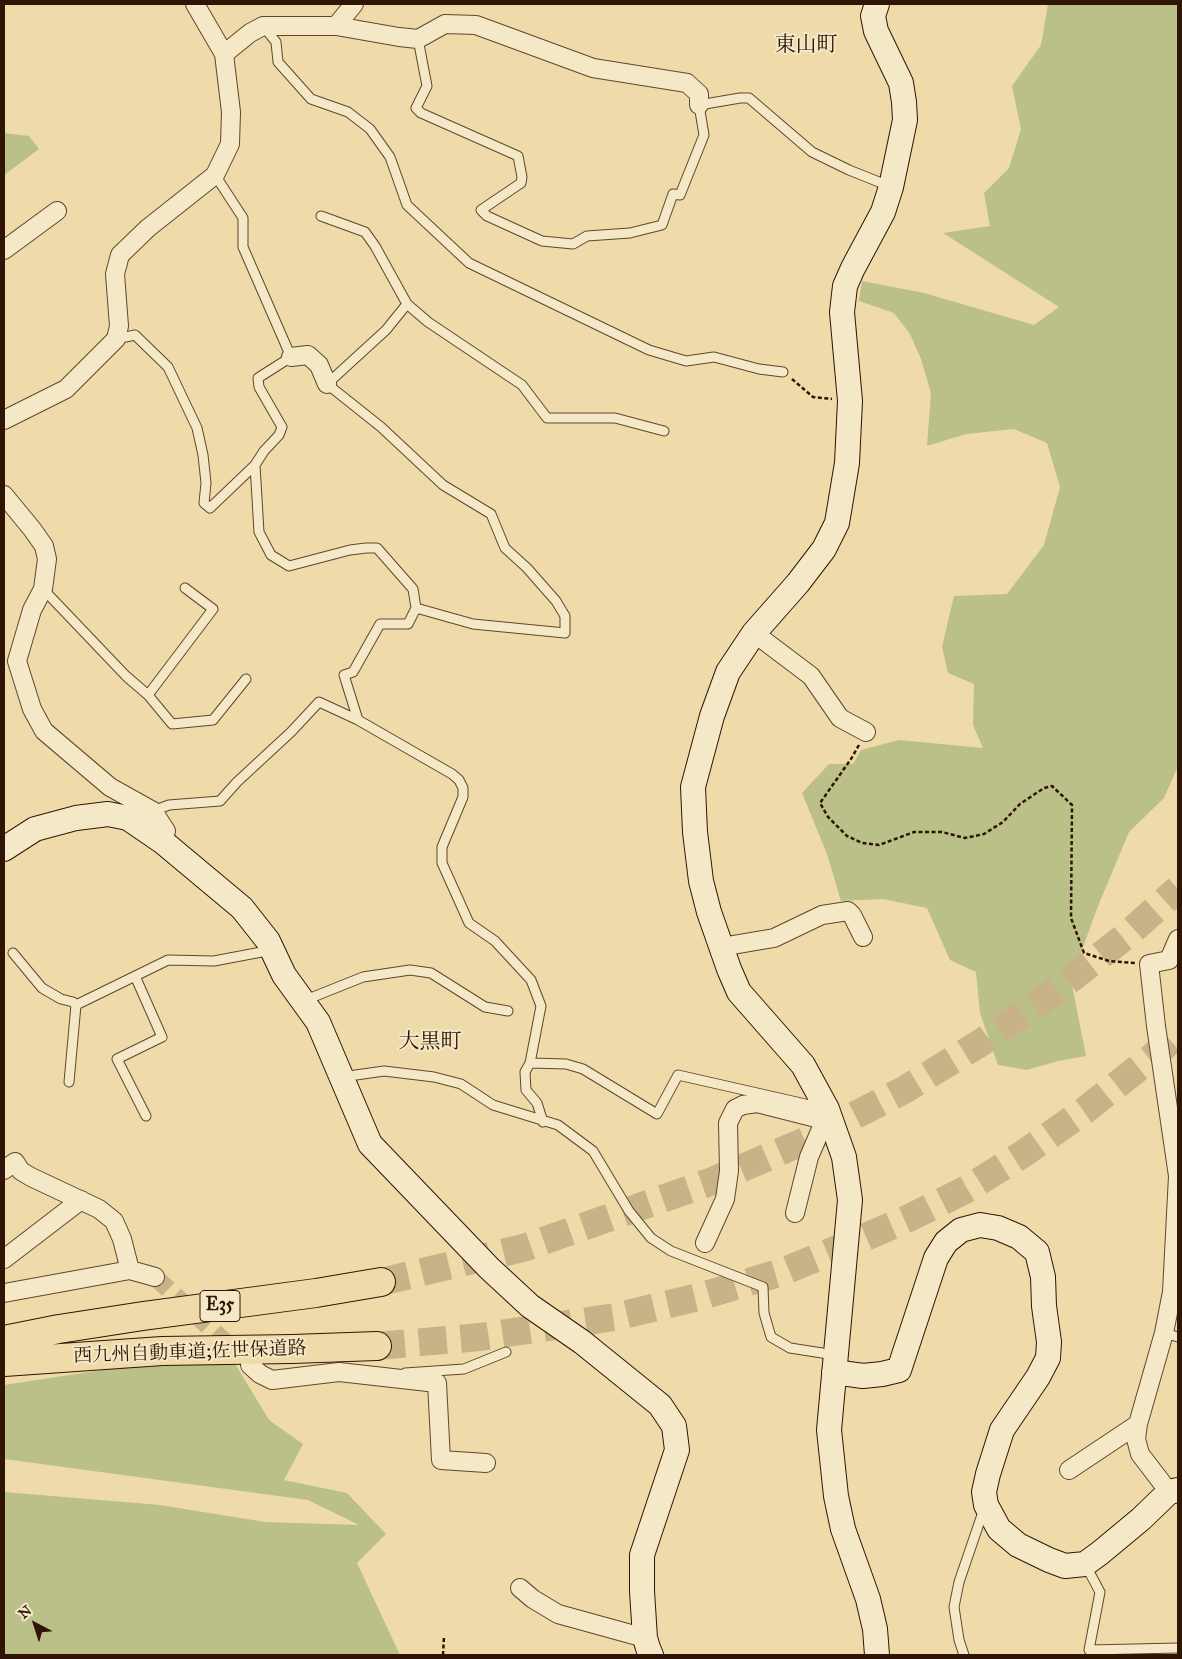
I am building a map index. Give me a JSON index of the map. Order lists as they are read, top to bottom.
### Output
{
  "streets": {
    "highway": ["E35", "西九州自動車道;佐世保道路"]
  },
  "districts": ["東山町", "大黒町"],
  "north": "top left"
}
